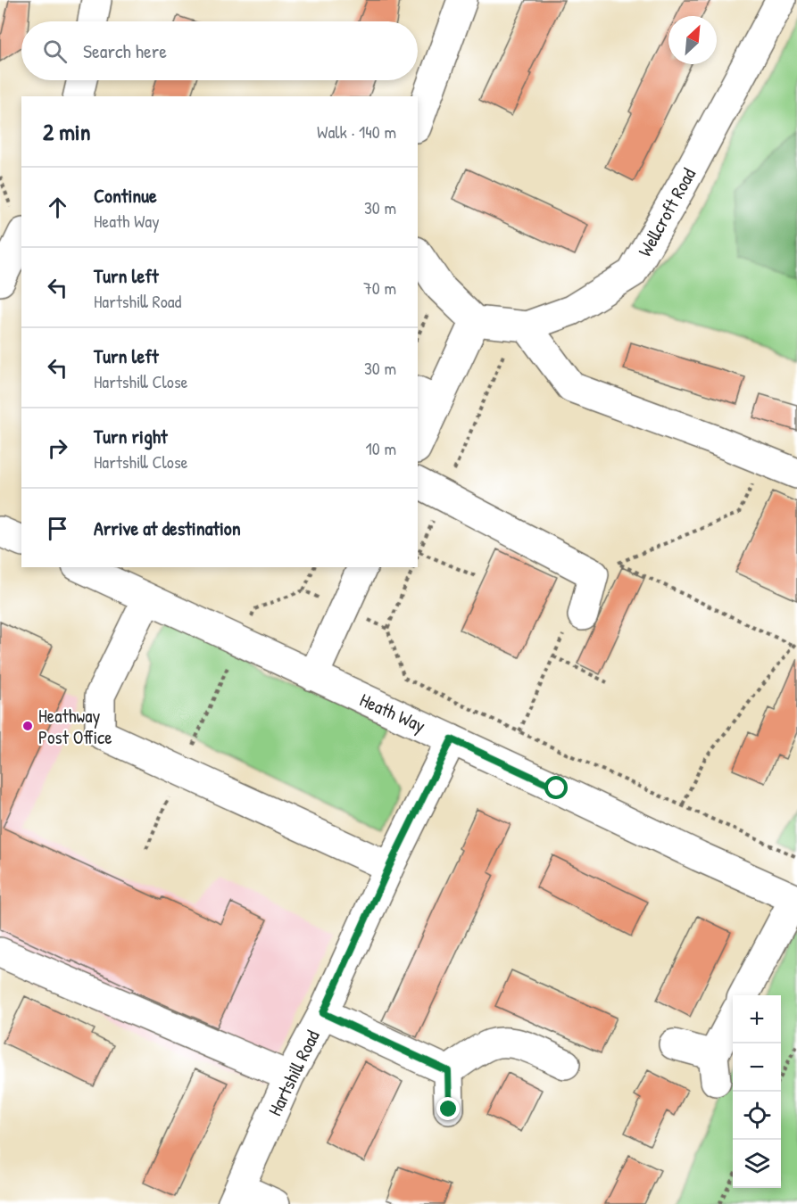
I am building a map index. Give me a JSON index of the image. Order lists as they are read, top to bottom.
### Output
{
  "streets": {
    "street": ["Wellcroft Road", "Heath Way", "Hartshill Road"]
  },
  "crossings": [
    ["Heath Way", "Hartshill Road"]
  ],
  "places": ["Heathway Post Office"],
  "north": "top right",
  "page": {
    "search": "Search here",
    "heading": ["2 min", "Walk · 140 m"],
    "list": [
      ["Continue", "Heath Way", "30 m"],
      ["Turn left", "Hartshill Road", "70 m"],
      ["Turn left", "Hartshill Close", "30 m"],
      ["Turn right", "Hartshill Close", "10 m"],
      "Arrive at destination"
    ],
    "map_buttons": ["+", "−"]
  }
}
